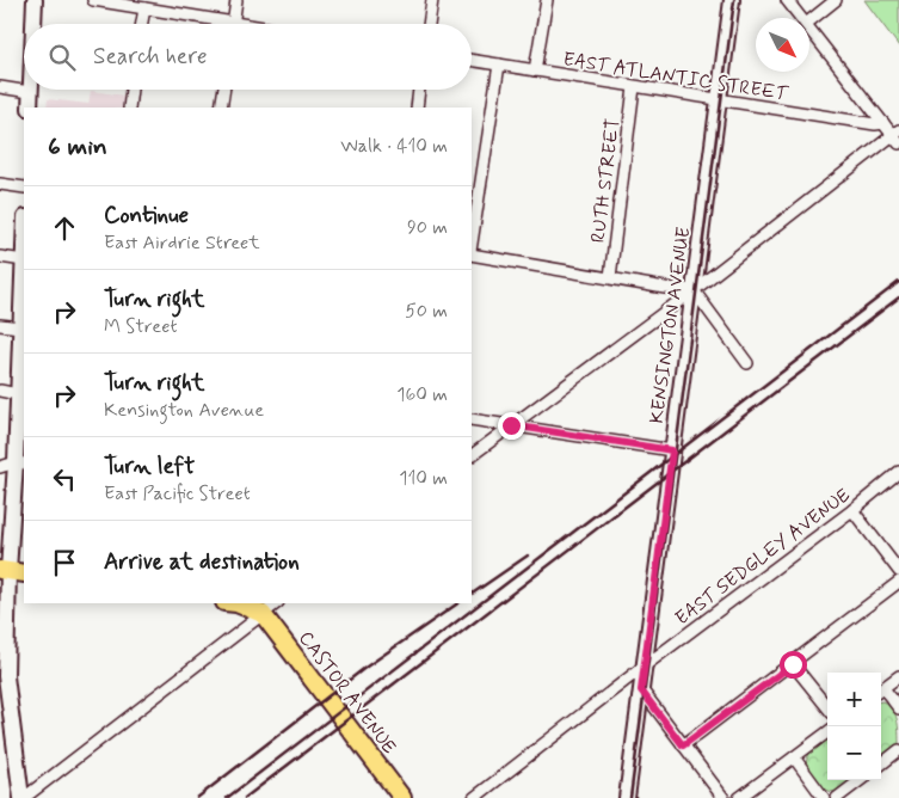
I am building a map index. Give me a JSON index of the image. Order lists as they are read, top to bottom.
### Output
{
  "streets": {
    "main road": ["CASTOR AVENUE"],
    "street": [
      "EAST ATLANTIC STREET",
      "RUTH STREET",
      "KENSINGTON AVENUE",
      "EAST SEDGLEY AVENUE"
    ]
  },
  "crossings": [
    ["EAST ATLANTIC STREET", "RUTH STREET"],
    ["EAST ATLANTIC STREET", "KENSINGTON AVENUE"],
    ["KENSINGTON AVENUE", "EAST SEDGLEY AVENUE"]
  ],
  "north": "bottom right",
  "page": {
    "search": "Search here",
    "heading": ["6 min", "Walk · 410 m"],
    "list": [
      ["Continue", "East Airdrie Street", "90 m"],
      ["Turn right", "M Street", "50 m"],
      ["Turn right", "Kensington Avenue", "160 m"],
      ["Turn left", "East Pacific Street", "110 m"],
      "Arrive at destination"
    ],
    "map_buttons": ["+", "−"]
  }
}
